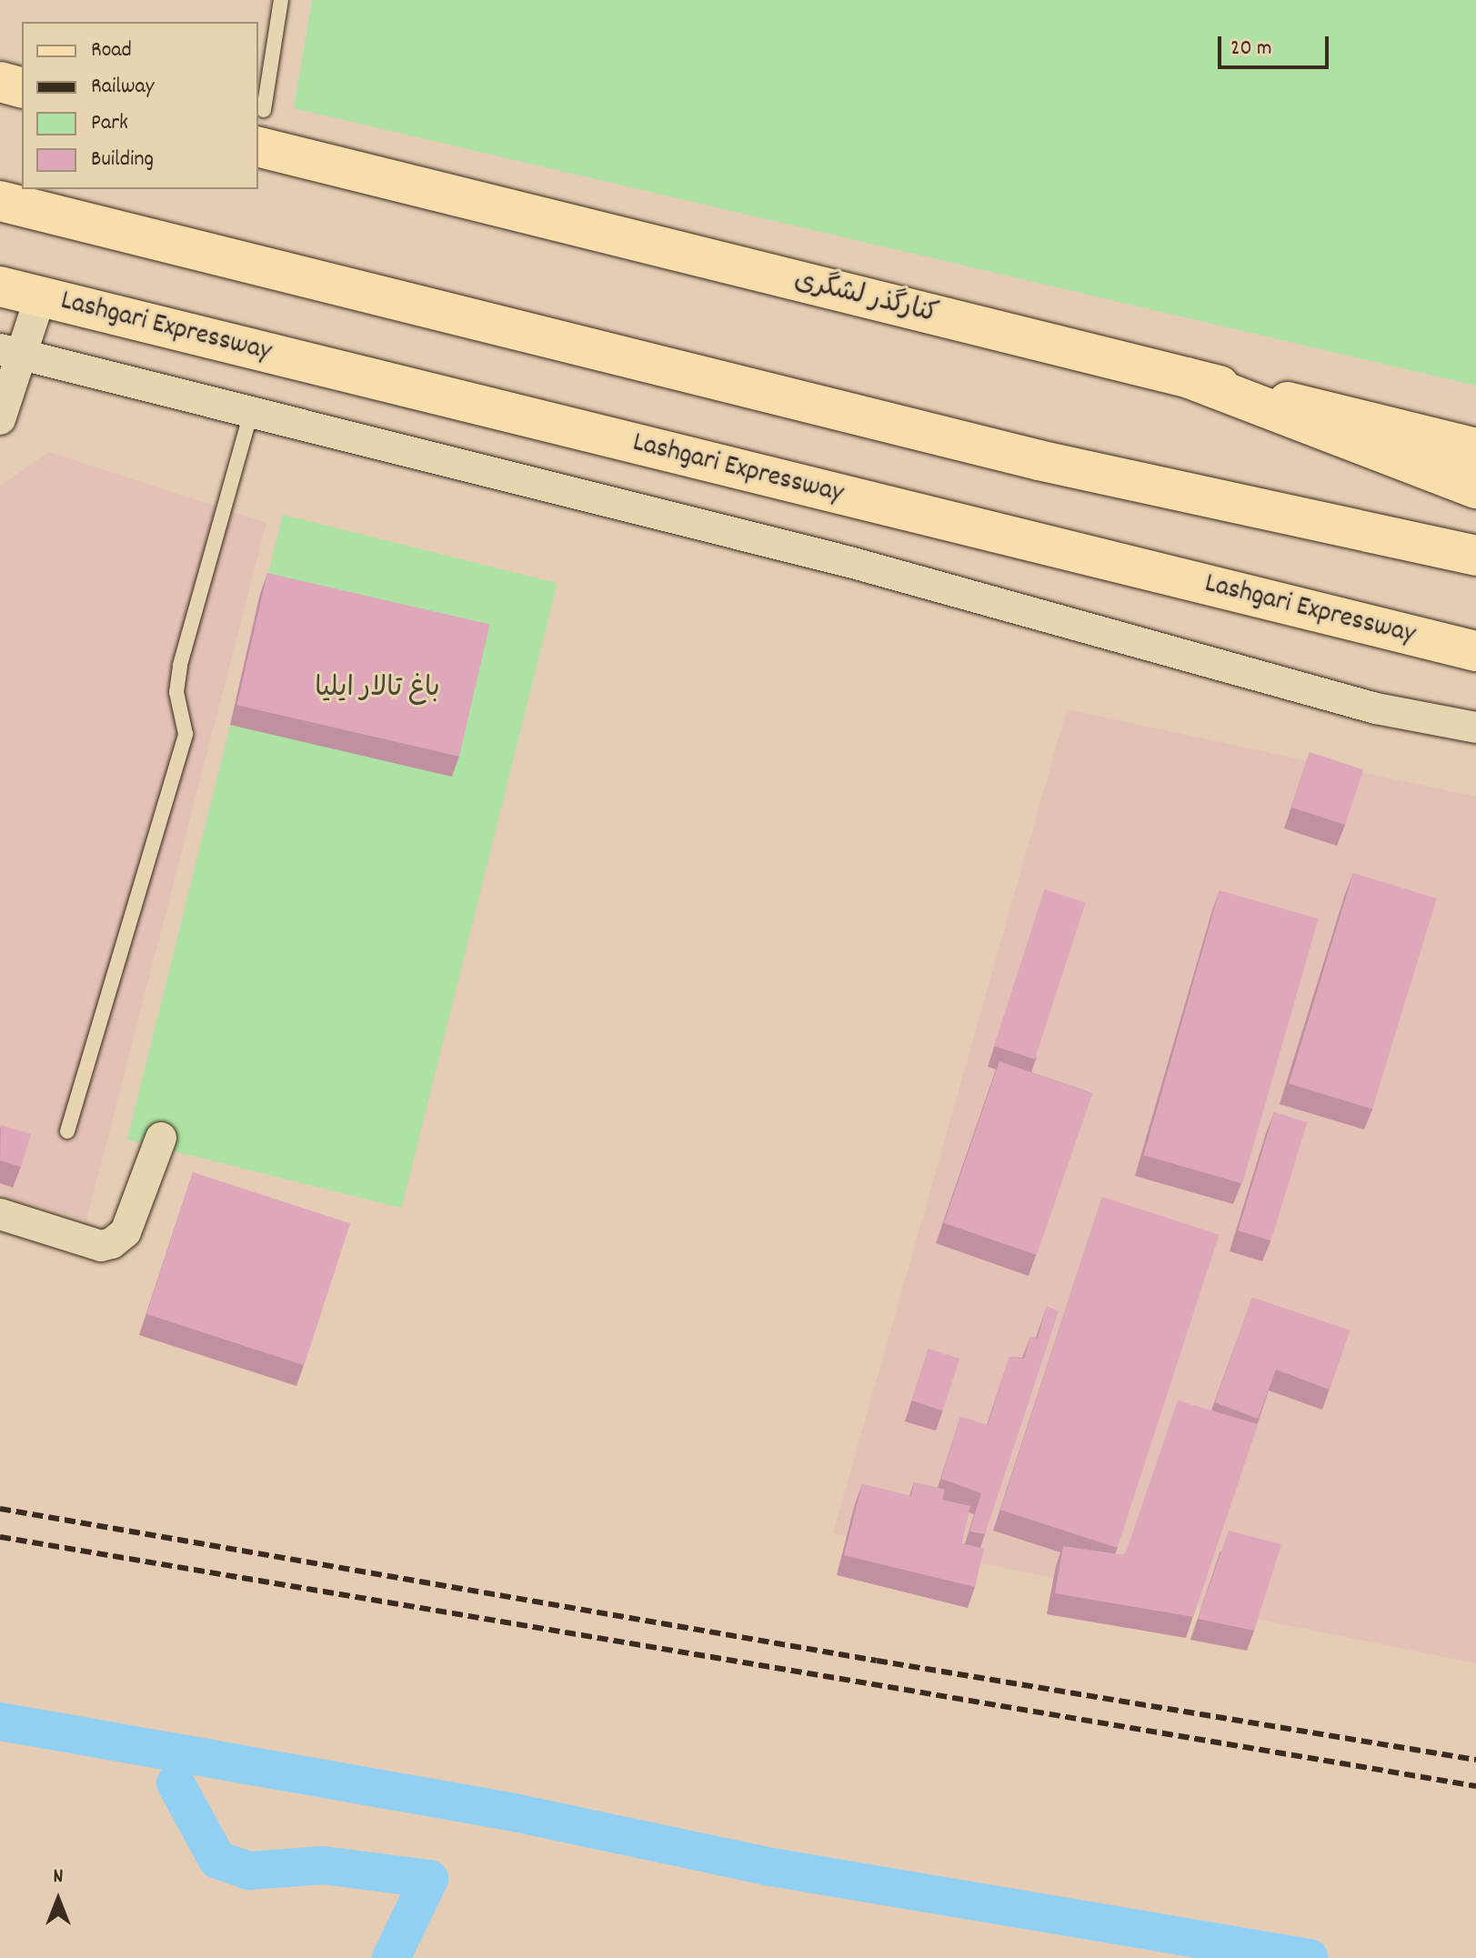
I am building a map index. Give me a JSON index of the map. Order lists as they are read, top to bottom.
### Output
{
  "streets": {
    "main road": ["کنارگذر لشگری", "Lashgari Expressway"]
  },
  "parks": ["باغ تالار ایلیا"],
  "legend": [
    "Road",
    "Railway",
    "Park",
    "Building"
  ],
  "scale_bar": "20 m",
  "north": "top"
}
